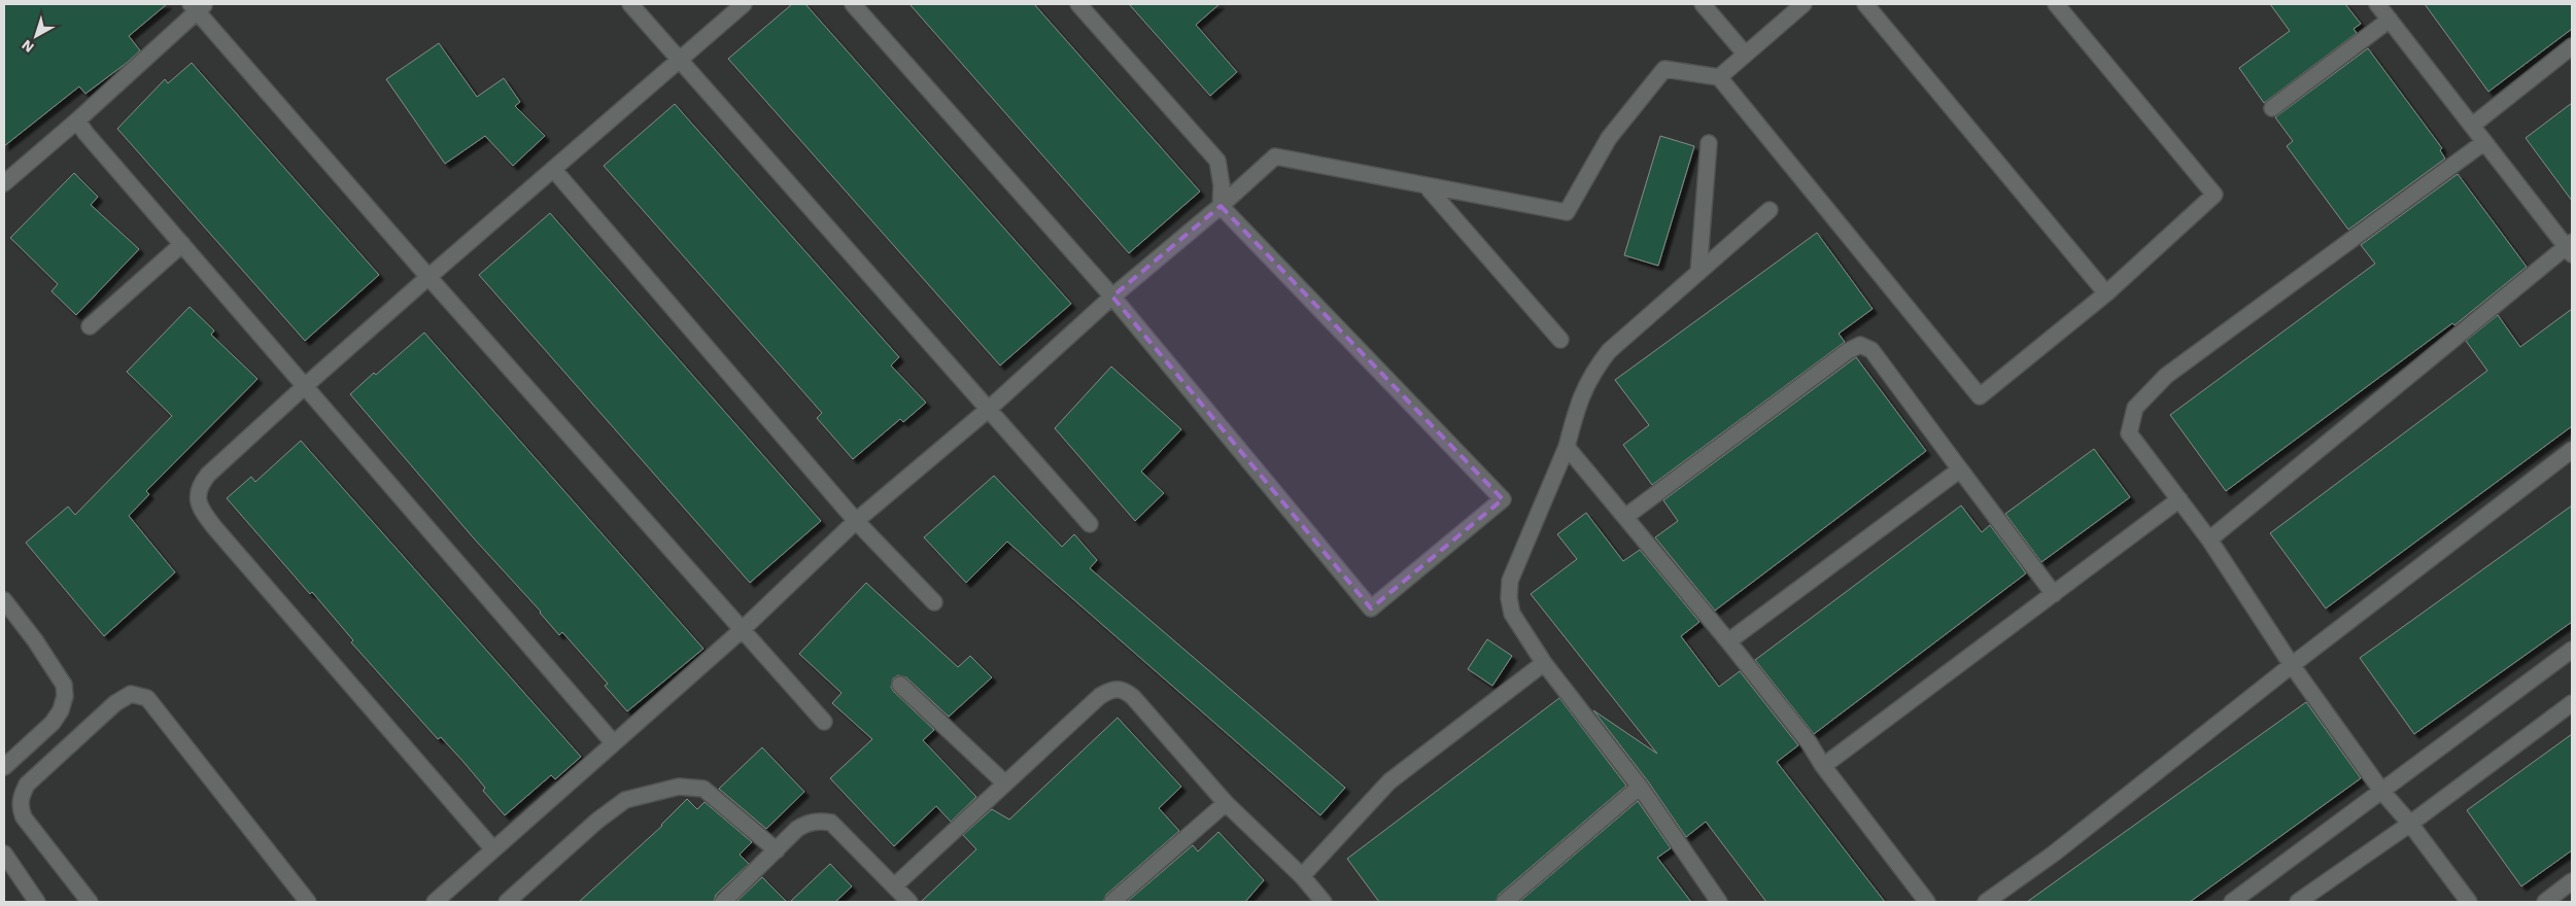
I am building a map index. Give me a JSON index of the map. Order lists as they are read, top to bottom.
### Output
{
  "north": "bottom left"
}
